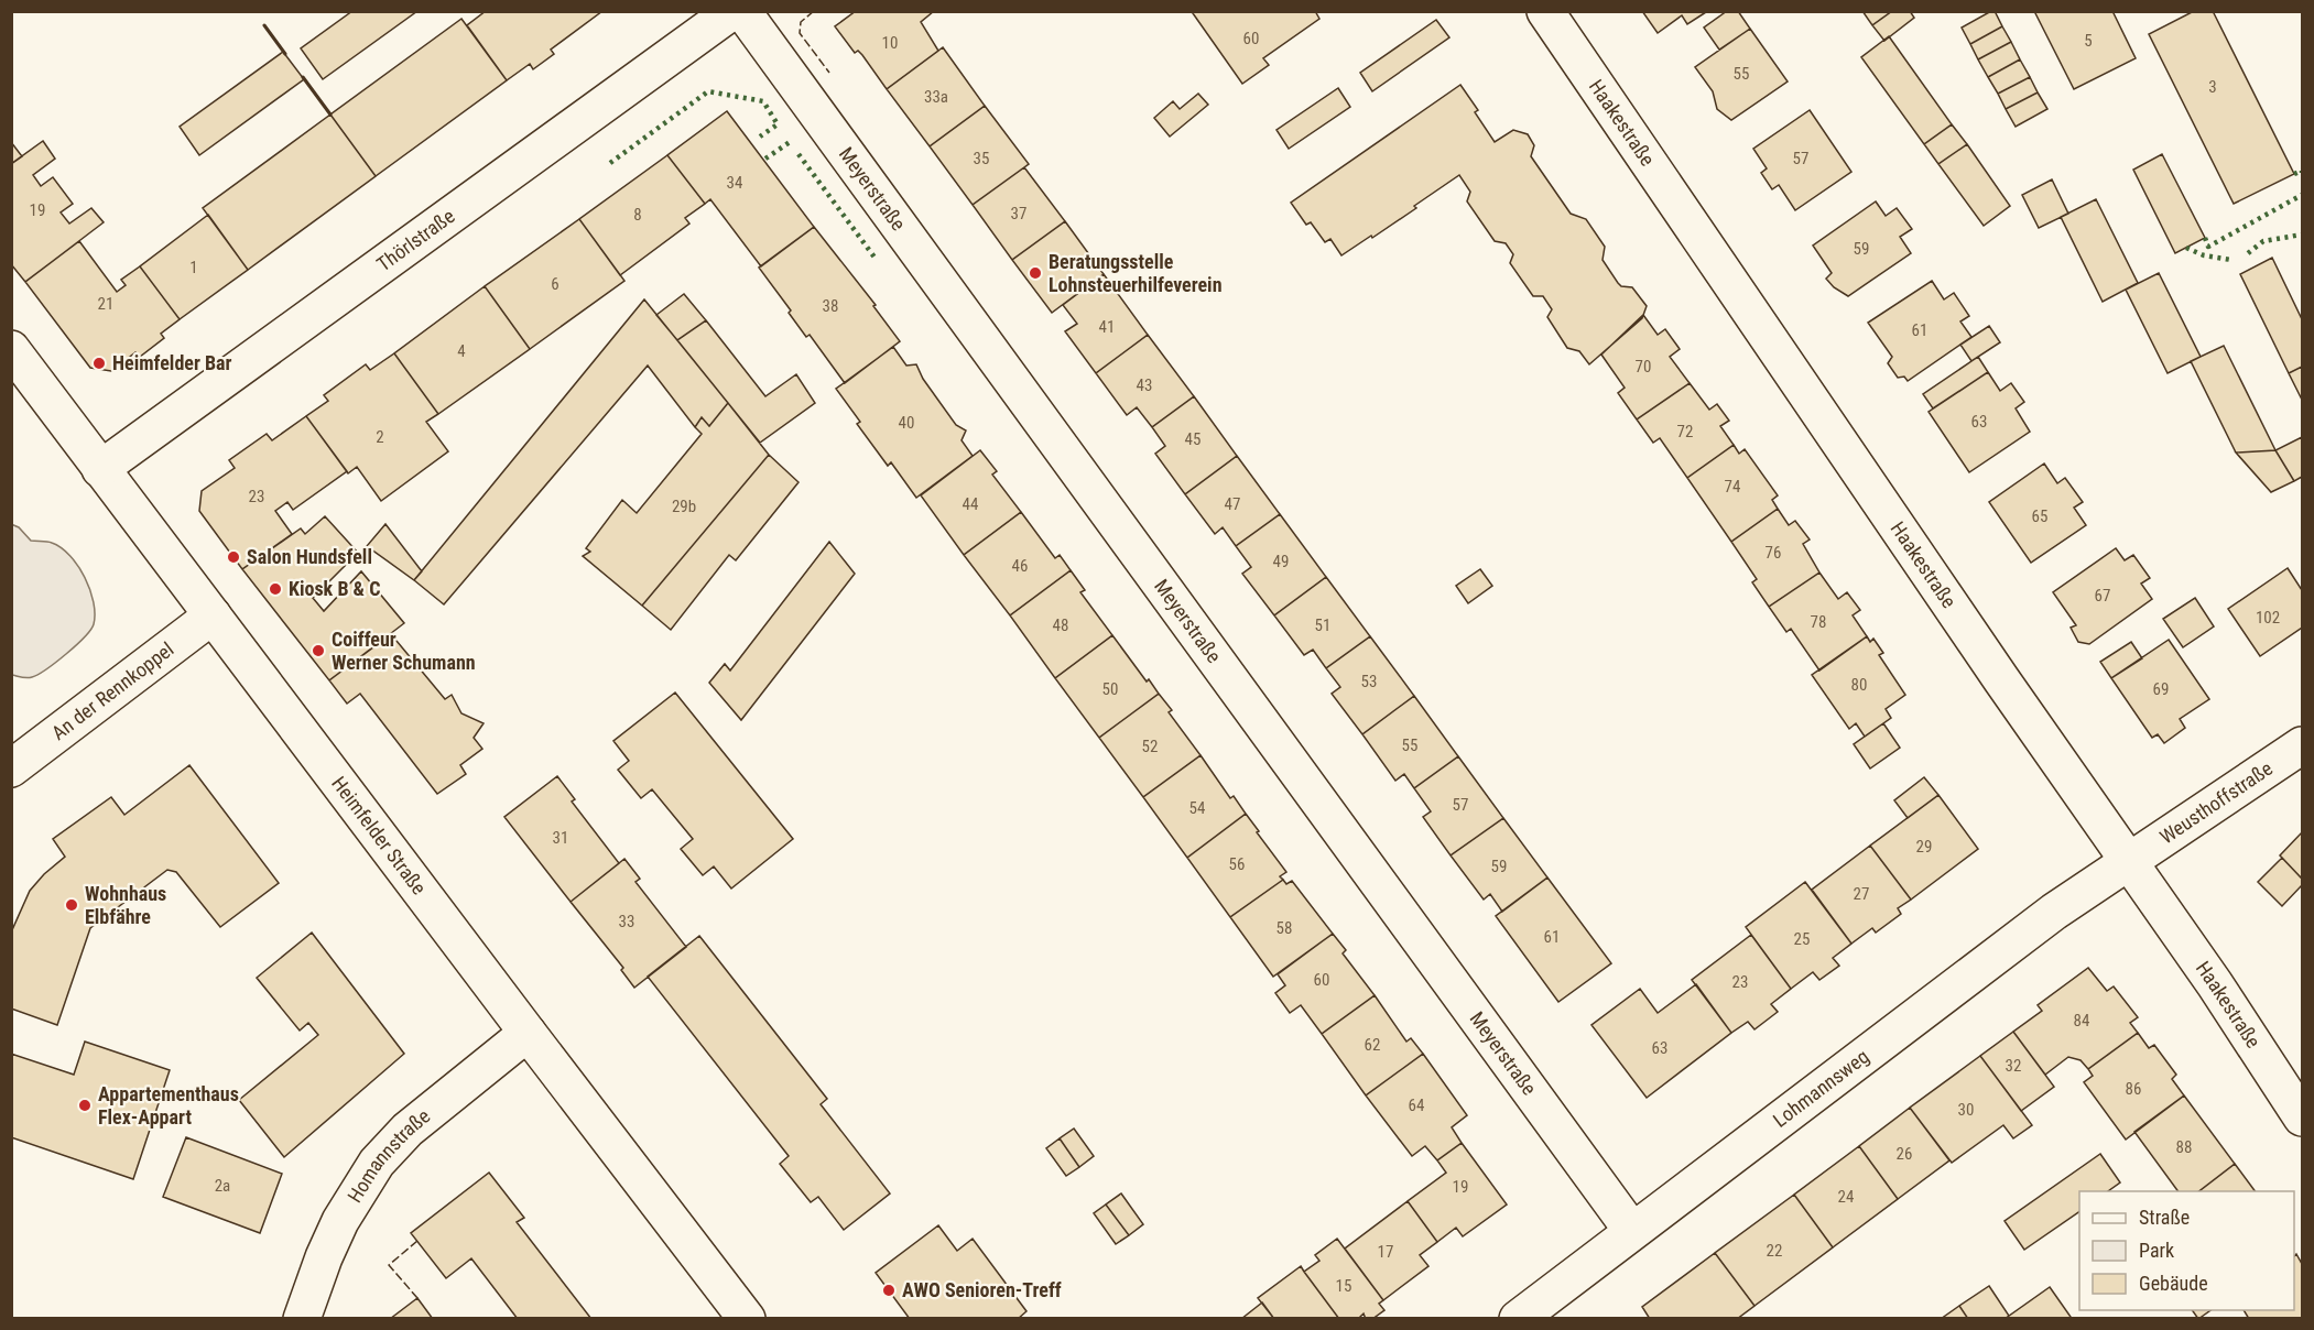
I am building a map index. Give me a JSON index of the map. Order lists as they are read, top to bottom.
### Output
{
  "streets": {
    "street": [
      "Haakestraße",
      "Meyerstraße",
      "Thörlstraße",
      "An der Rennkoppel",
      "Weusthoffstraße",
      "Heimfelder Straße",
      "Lohmannsweg",
      "Homannstraße"
    ]
  },
  "crossings": [
    ["Haakestraße", "Weusthoffstraße"],
    ["Haakestraße", "Lohmannsweg"],
    ["Meyerstraße", "Lohmannsweg"],
    ["Thörlstraße", "Heimfelder Straße"],
    ["An der Rennkoppel", "Heimfelder Straße"],
    ["Weusthoffstraße", "Lohmannsweg"],
    ["Heimfelder Straße", "Homannstraße"]
  ],
  "places": [
    "Beratungsstelle Lohnsteuerhilfeverein",
    "Heimfelder Bar",
    "Salon Hundsfell",
    "Kiosk B & C",
    "Coiffeur Werner Schumann",
    "Wohnhaus Elbfähre",
    "Appartementhaus Flex-Appart",
    "AWO Senioren-Treff"
  ],
  "house_numbers": [
    "60",
    "5",
    "10",
    "55",
    "3",
    "33a",
    "35",
    "57",
    "34",
    "19",
    "37",
    "8",
    "59",
    "1",
    "6",
    "21",
    "38",
    "41",
    "61",
    "4",
    "70",
    "43",
    "63",
    "40",
    "72",
    "2",
    "45",
    "74",
    "23",
    "44",
    "47",
    "29b",
    "65",
    "76",
    "49",
    "46",
    "67",
    "102",
    "78",
    "48",
    "51",
    "53",
    "80",
    "50",
    "69",
    "55",
    "52",
    "57",
    "54",
    "31",
    "29",
    "56",
    "59",
    "27",
    "33",
    "58",
    "61",
    "25",
    "60",
    "23",
    "84",
    "62",
    "63",
    "32",
    "86",
    "64",
    "30",
    "88",
    "26",
    "2a",
    "19",
    "24",
    "22",
    "17",
    "15"
  ],
  "legend": ["Straße", "Park", "Gebäude"]
}
